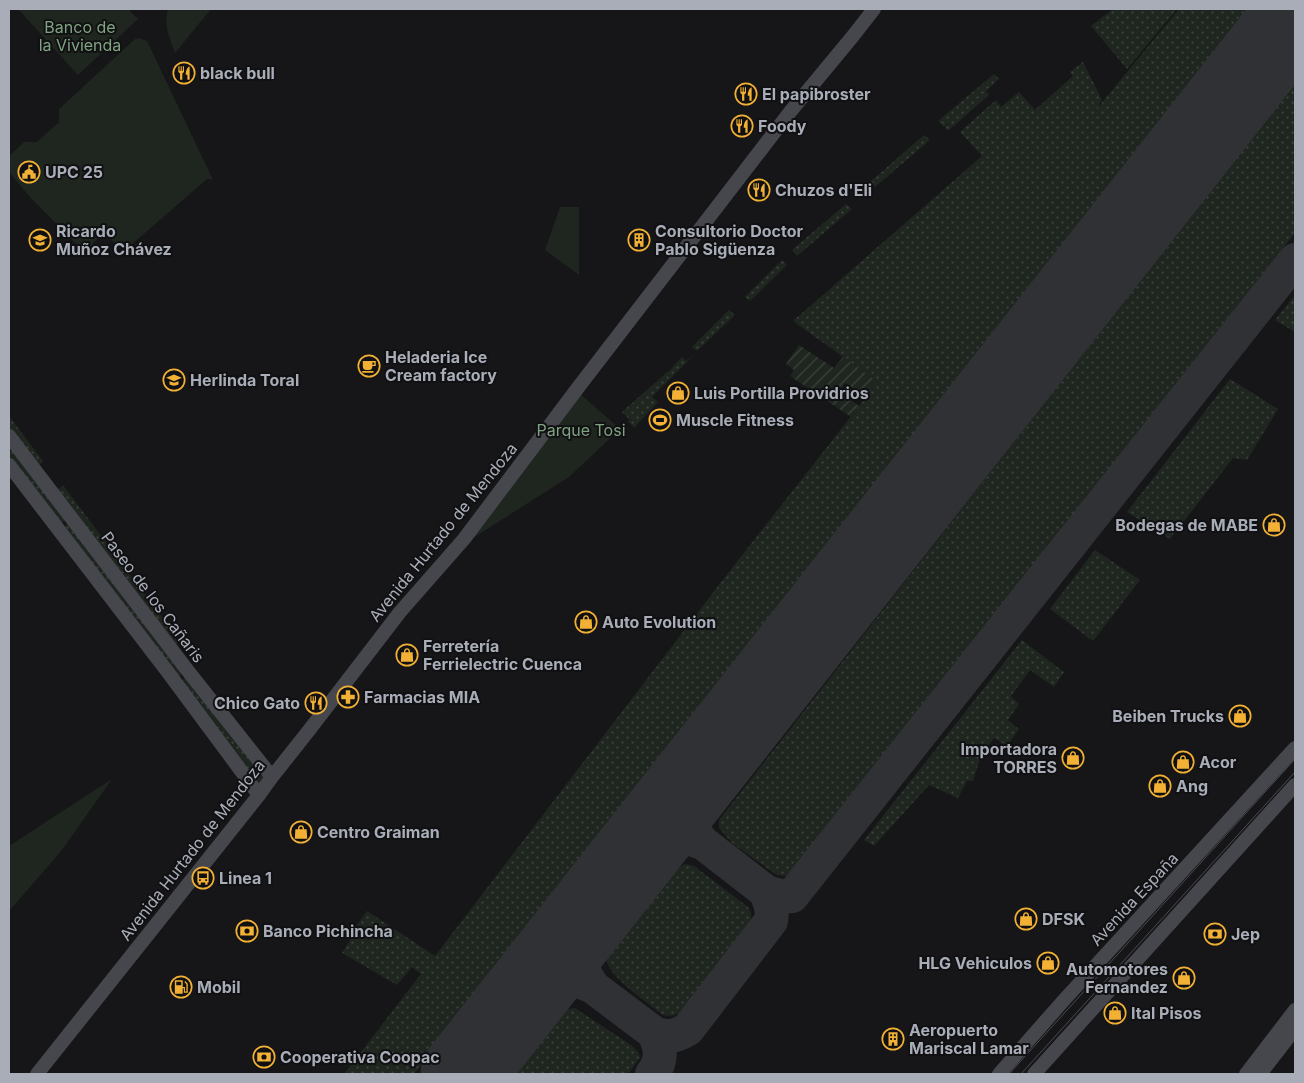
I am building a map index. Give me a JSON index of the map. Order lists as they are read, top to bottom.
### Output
{
  "streets": {
    "main road": ["Avenida Hurtado de Mendoza", "Paseo de los Cañaris", "Avenida España"]
  },
  "crossings": [
    ["Avenida Hurtado de Mendoza", "Paseo de los Cañaris"]
  ],
  "parks": ["Banco de la Vivienda", "Parque Tosi"],
  "places": {
    "restaurant": [
      "black bull",
      "El papibroster",
      "Foody",
      "Chuzos d'Eli",
      "Chico Gato"
    ],
    "public building": ["UPC 25"],
    "school or university": ["Ricardo Muñoz Chávez", "Herlinda Toral"],
    "building": ["Consultorio Doctor Pablo Sigüenza", "Aeropuerto Mariscal Lamar"],
    "cafe": ["Heladeria Ice Cream factory"],
    "shop": [
      "Luis Portilla Providrios",
      "Bodegas de MABE",
      "Auto Evolution",
      "Ferretería Ferrielectric Cuenca",
      "Beiben Trucks",
      "Importadora TORRES",
      "Acor",
      "Ang",
      "Centro Graiman",
      "DFSK",
      "HLG Vehiculos",
      "Automotores Fernandez",
      "Ital Pisos"
    ],
    "sports": ["Muscle Fitness"],
    "pharmacy": ["Farmacias MIA"],
    "bus stop": ["Linea 1"],
    "bank": ["Banco Pichincha", "Jep", "Cooperativa Coopac"],
    "fuel station": ["Mobil"]
  }
}
